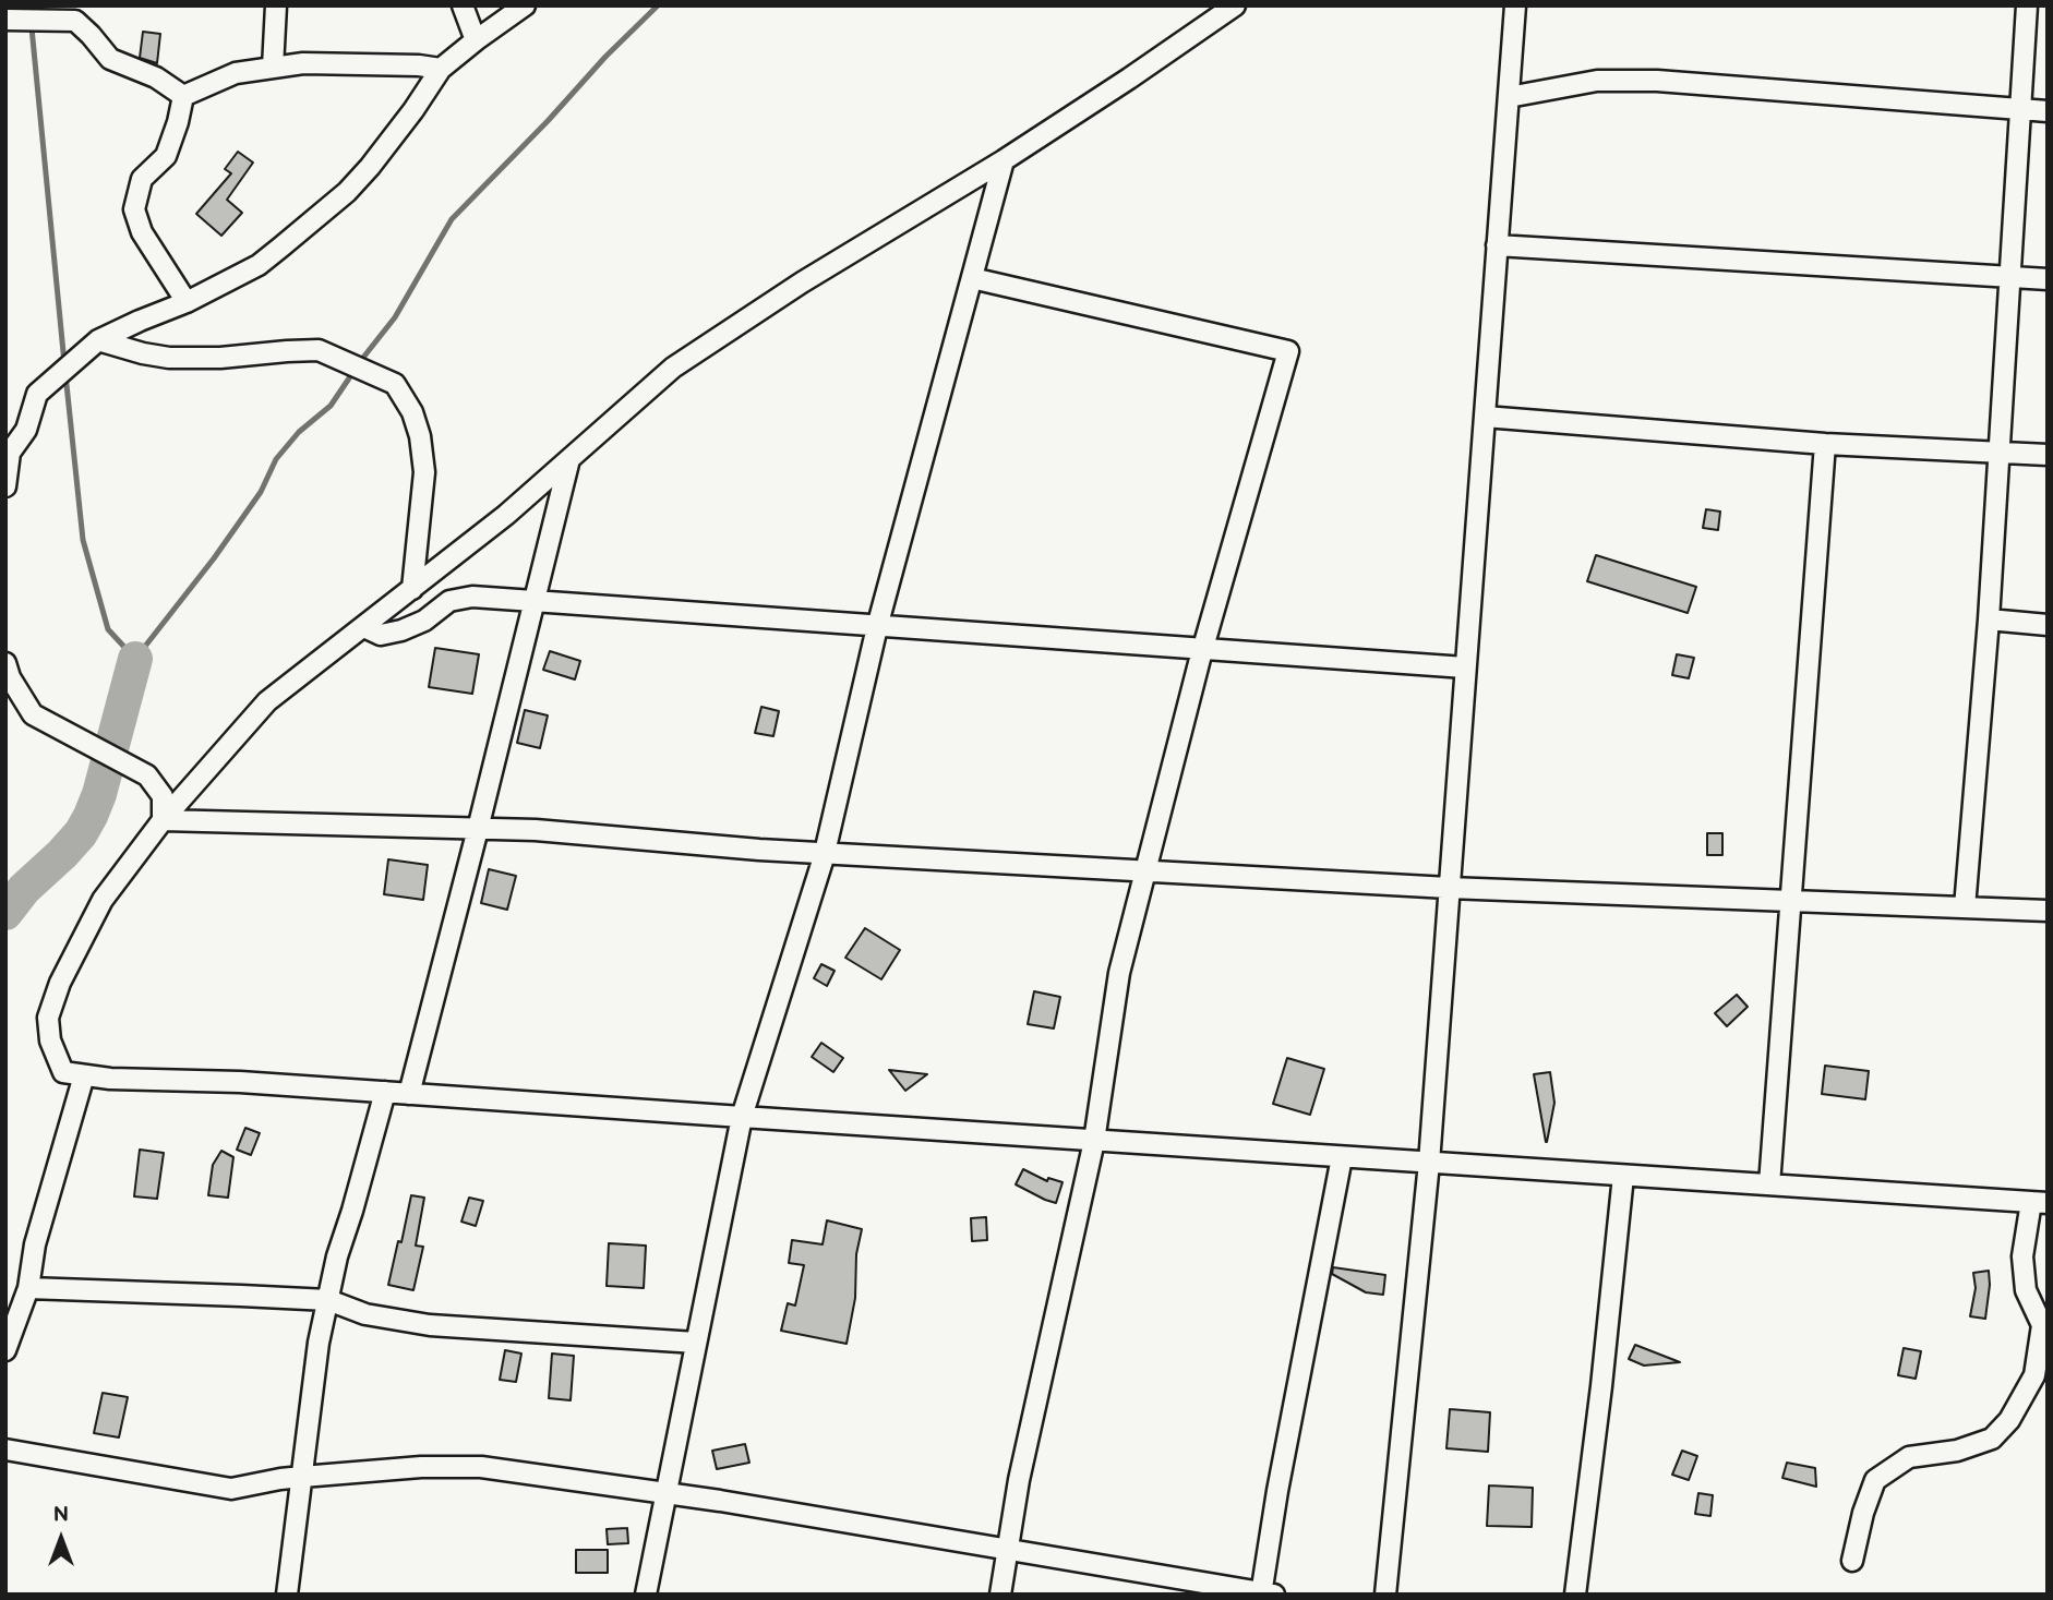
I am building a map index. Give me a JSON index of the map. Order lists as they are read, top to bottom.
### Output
{
  "north": "top"
}
